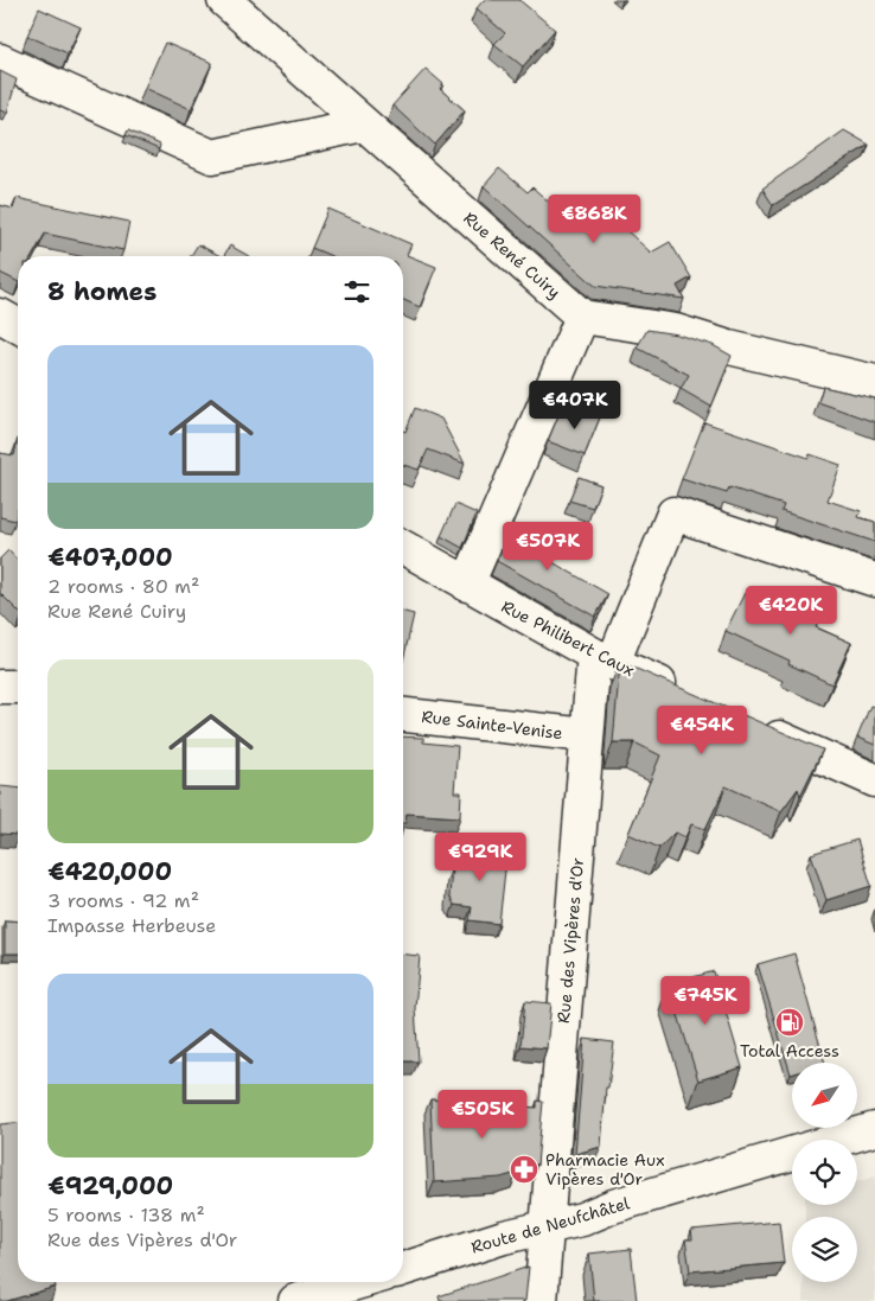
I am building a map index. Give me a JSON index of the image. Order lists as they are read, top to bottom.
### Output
{
  "streets": {
    "street": [
      "Rue René Cuiry",
      "Rue Philibert Caux",
      "Rue Sainte-Venise",
      "Rue des Vipères d'Or",
      "Route de Neufchâtel"
    ]
  },
  "crossings": [
    ["Rue Philibert Caux", "Rue des Vipères d'Or"],
    ["Rue Sainte-Venise", "Rue des Vipères d'Or"],
    ["Rue des Vipères d'Or", "Route de Neufchâtel"]
  ],
  "places": {
    "fuel station": ["Total Access"],
    "pharmacy": ["Pharmacie Aux Vipères d'Or"]
  },
  "north": "bottom left",
  "page": {
    "price": [
      "€868K",
      "€407K",
      "€507K",
      "€420K",
      "€454K",
      "€929K",
      "€745K",
      "€505K"
    ],
    "heading": "8 homes",
    "list": [
      {
        "name": "€407,000",
        "note": "2 rooms · 80 m² · Rue René Cuiry"
      },
      {
        "name": "€420,000",
        "note": "3 rooms · 92 m² · Impasse Herbeuse"
      },
      {
        "name": "€929,000",
        "note": "5 rooms · 138 m² · Rue des Vipères d'Or"
      }
    ]
  }
}
